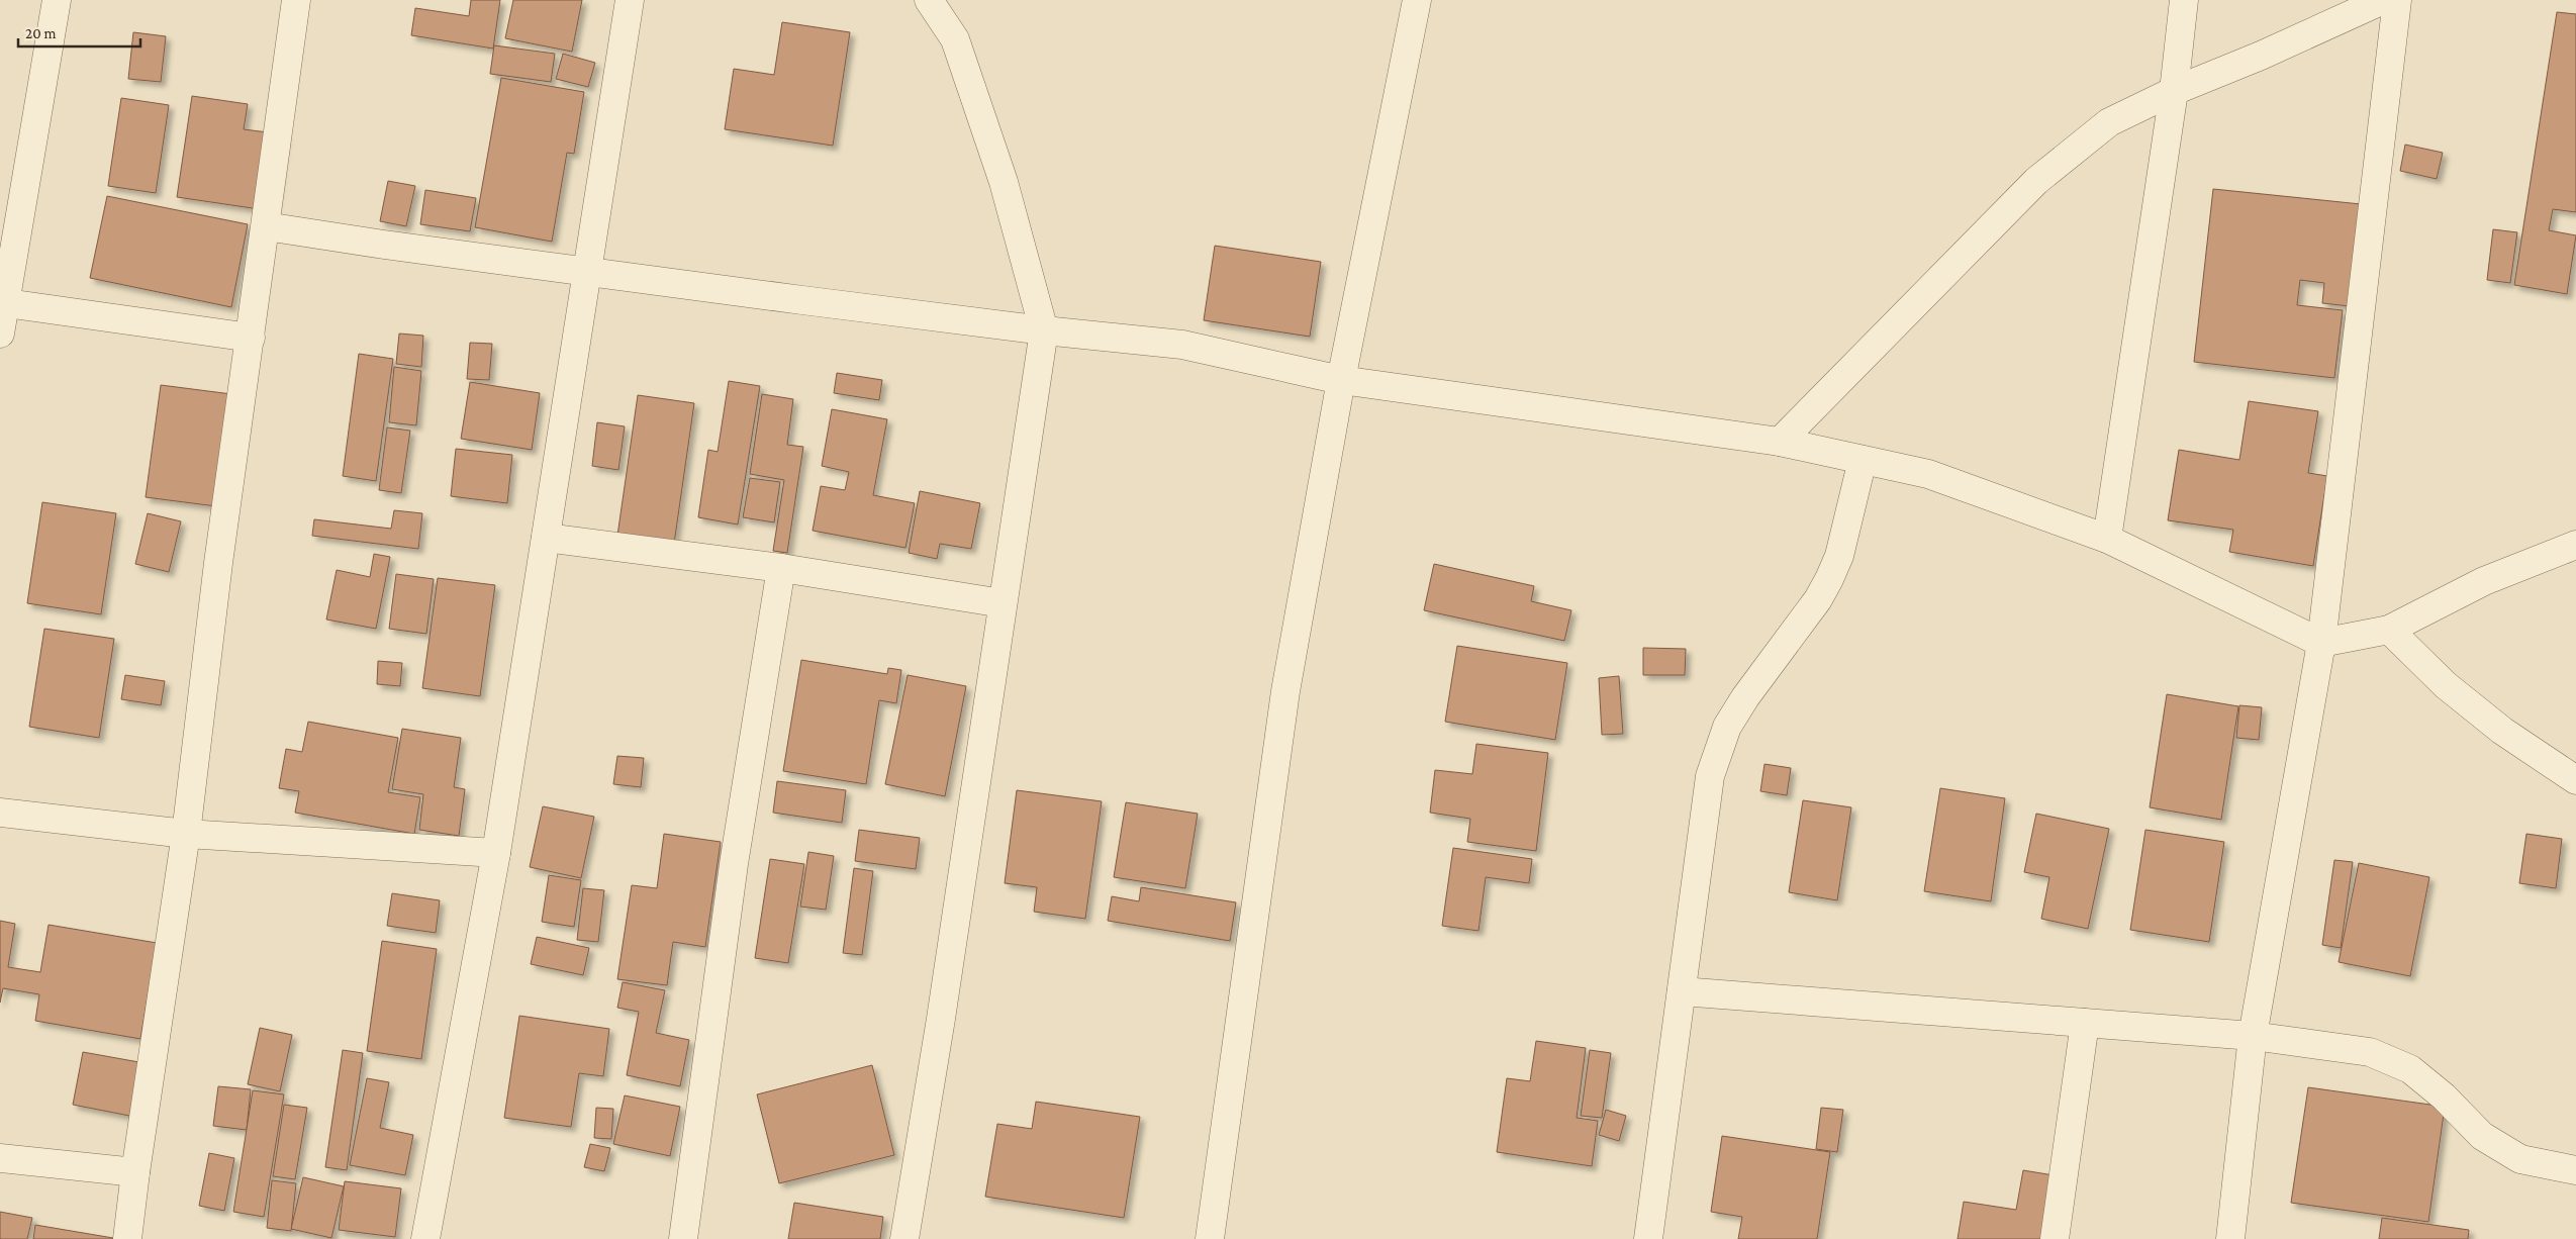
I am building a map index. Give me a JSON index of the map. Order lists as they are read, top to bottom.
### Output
{
  "scale_bar": "20 m"
}
